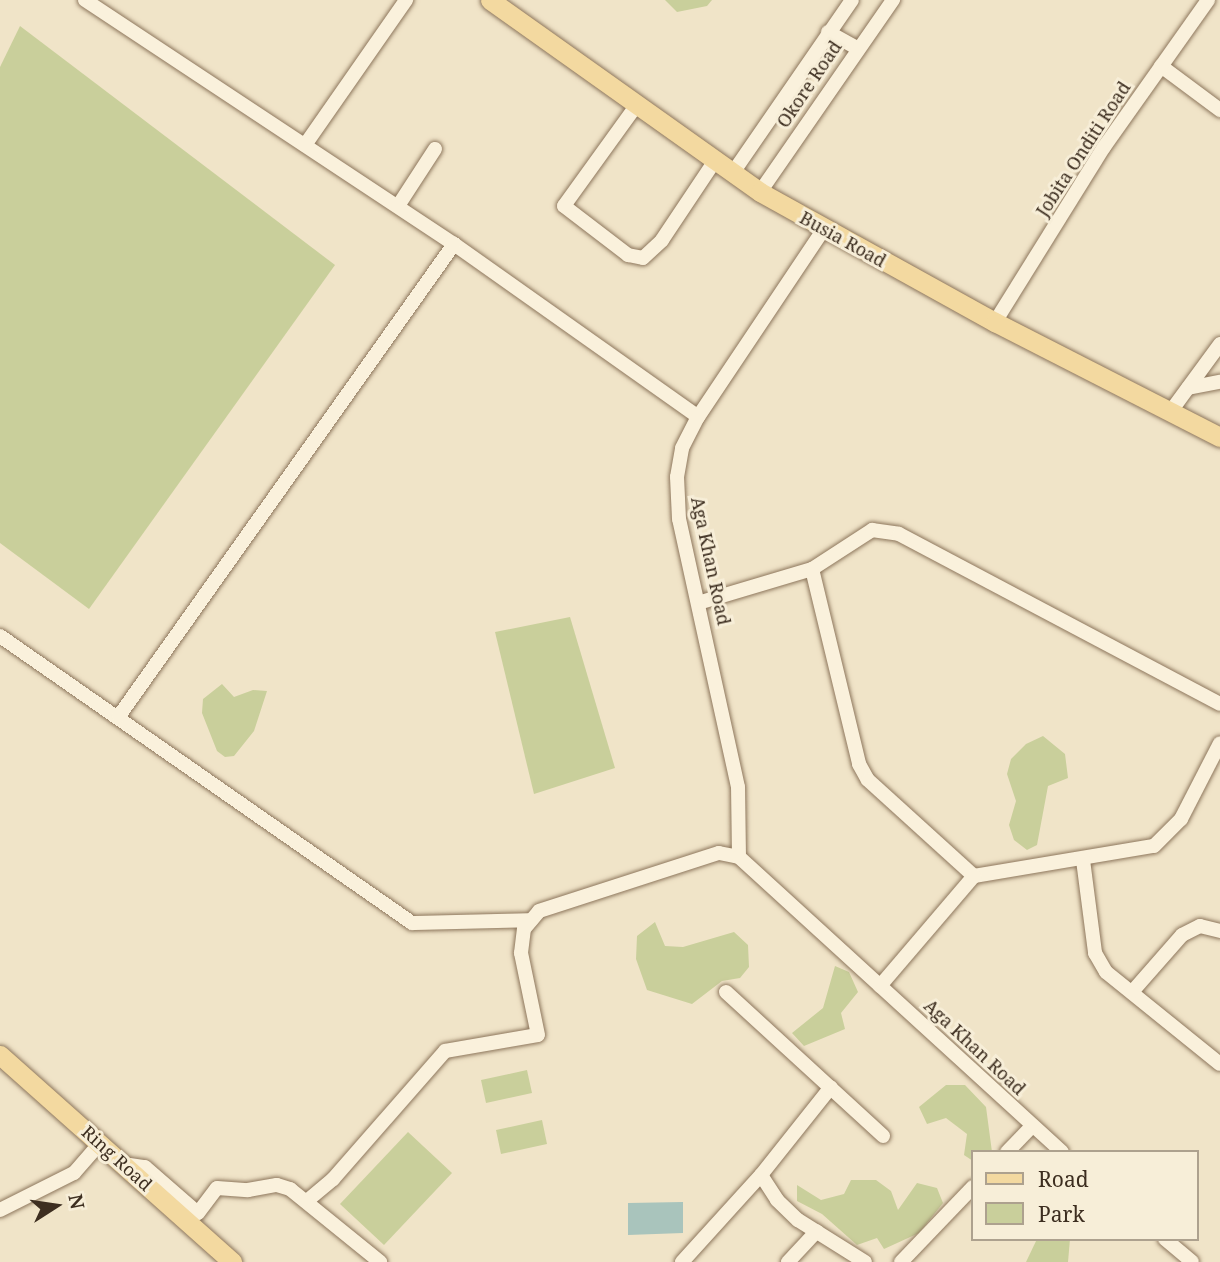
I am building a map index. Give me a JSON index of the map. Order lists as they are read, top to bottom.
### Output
{
  "streets": {
    "main road": ["Busia Road", "Ring Road"],
    "street": ["Okore Road", "Jobita Onditi Road", "Aga Khan Road"]
  },
  "crossings": [
    ["Okore Road", "Busia Road"],
    ["Jobita Onditi Road", "Busia Road"],
    ["Busia Road", "Aga Khan Road"]
  ],
  "legend": ["Road", "Park"],
  "north": "right"
}
